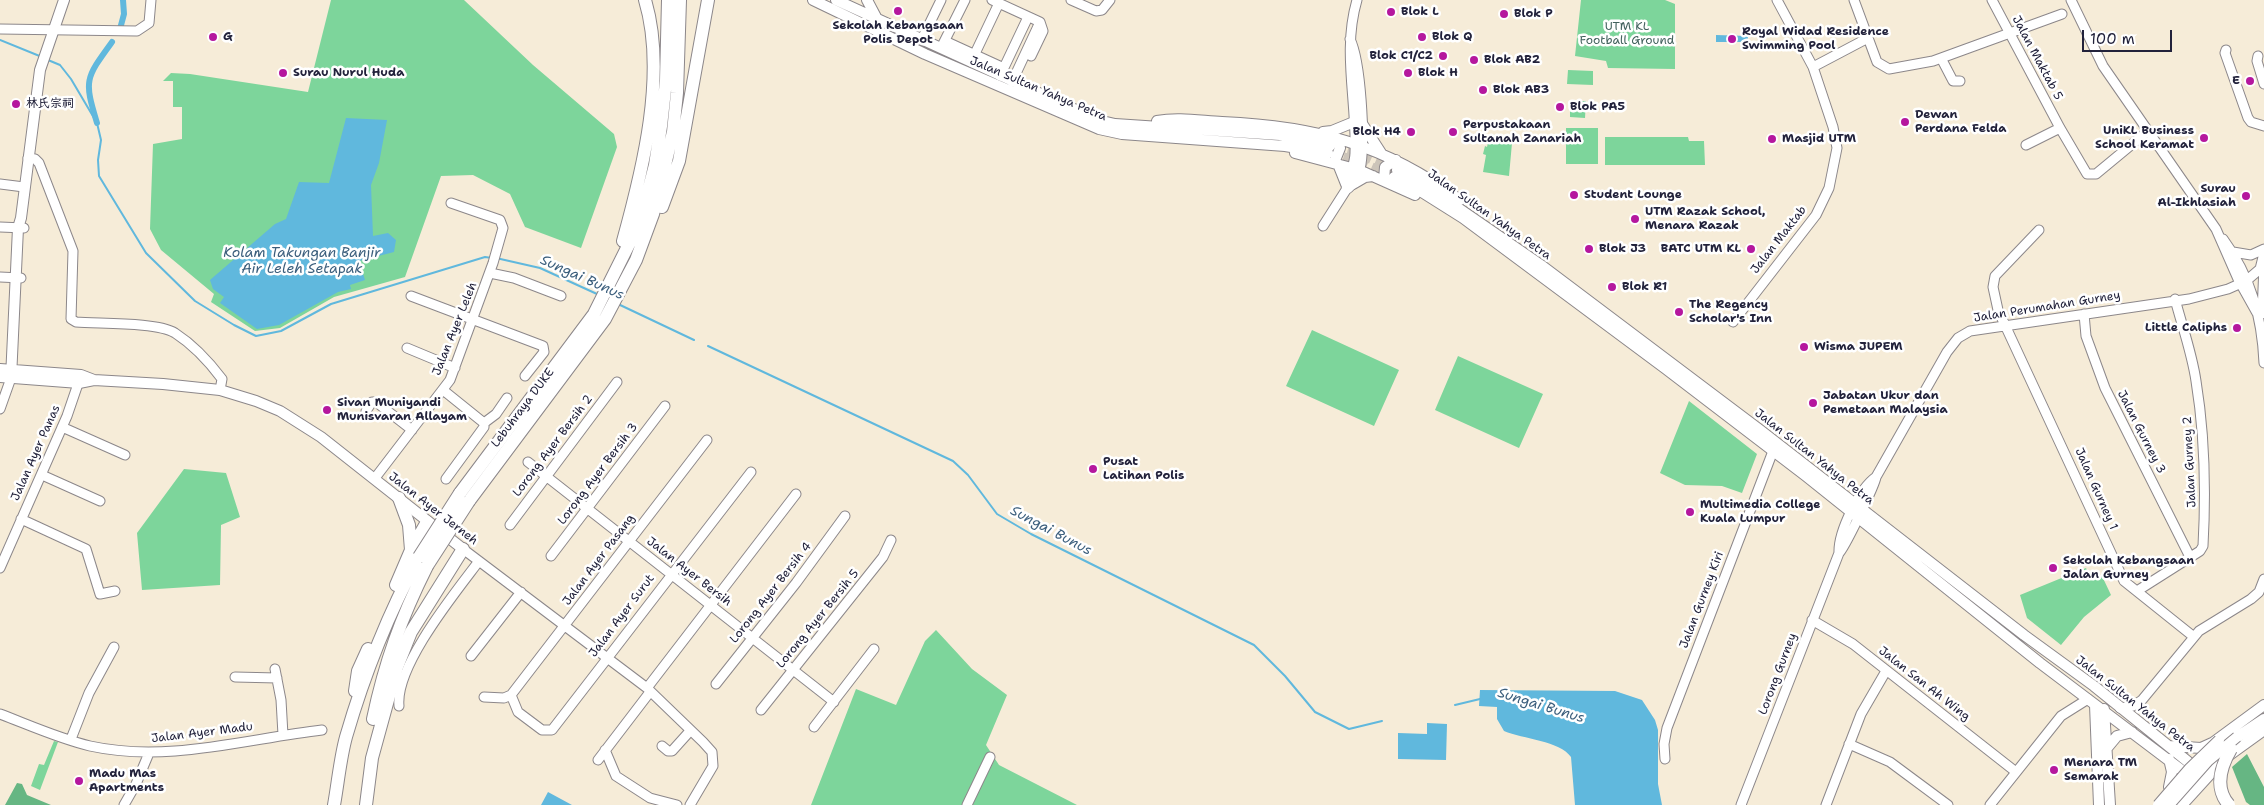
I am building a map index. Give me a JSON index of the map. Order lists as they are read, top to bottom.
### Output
{
  "streets": {
    "highway": ["Lebuhraya DUKE"],
    "main road": ["Jalan Sultan Yahya Petra", "Jalan Ayer Jerneh"],
    "street": [
      "Jalan Maktab 5",
      "Jalan Maktab",
      "Jalan Perumahan Gurney",
      "Jalan Ayer Leleh",
      "Jalan Gurney 3",
      "Lorong Ayer Bersih 2",
      "Jalan Ayer Panas",
      "Jalan Gurney 2",
      "Lorong Ayer Bersih 3",
      "Jalan Gurney 1",
      "Jalan Ayer Pasang",
      "Jalan Ayer Bersih",
      "Lorong Ayer Bersih 4",
      "Jalan Gurney Kiri",
      "Jalan Ayer Surut",
      "Lorong Ayer Bersih 5",
      "Lorong Gurney",
      "Jalan San Ah Wing",
      "Jalan Ayer Madu"
    ]
  },
  "crossings": [
    ["Jalan Sultan Yahya Petra", "Jalan Perumahan Gurney"],
    ["Jalan Sultan Yahya Petra", "Jalan Gurney Kiri"],
    ["Jalan Sultan Yahya Petra", "Lorong Gurney"],
    ["Jalan Perumahan Gurney", "Jalan Gurney 3"],
    ["Jalan Perumahan Gurney", "Jalan Gurney 2"],
    ["Jalan Perumahan Gurney", "Jalan Gurney 1"],
    ["Jalan Perumahan Gurney", "Lorong Gurney"],
    ["Jalan Ayer Leleh", "Jalan Ayer Jerneh"],
    ["Jalan Gurney 3", "Jalan Gurney 2"],
    ["Lorong Ayer Bersih 2", "Jalan Ayer Bersih"],
    ["Jalan Ayer Panas", "Jalan Ayer Jerneh"],
    ["Jalan Gurney 2", "Jalan Gurney 1"],
    ["Lorong Ayer Bersih 3", "Jalan Ayer Bersih"],
    ["Jalan Ayer Jerneh", "Jalan Ayer Pasang"],
    ["Jalan Ayer Jerneh", "Jalan Ayer Surut"],
    ["Jalan Ayer Pasang", "Jalan Ayer Bersih"],
    ["Jalan Ayer Pasang", "Jalan Ayer Surut"],
    ["Jalan Ayer Bersih", "Lorong Ayer Bersih 4"],
    ["Jalan Ayer Bersih", "Jalan Ayer Surut"],
    ["Jalan Ayer Bersih", "Lorong Ayer Bersih 5"],
    ["Lorong Gurney", "Jalan San Ah Wing"]
  ],
  "water": ["Kolam Takungan Banjir Air Leleh Setapak", "Sungai Bunus"],
  "parks": ["UTM KL Football Ground"],
  "places": [
    "Sekolah Kebangsaan Polis Depot",
    "Blok L",
    "Blok P",
    "G",
    "Blok Q",
    "Royal Widad Residence Swimming Pool",
    "Blok C1/C2",
    "Blok AB2",
    "Surau Nurul Huda",
    "Blok H",
    "E",
    "Blok AB3",
    "林氏宗祠",
    "Blok PA5",
    "Dewan Perdana Felda",
    "Blok H4",
    "Perpustakaan Sultanah Zanariah",
    "UniKL Business School Keramat",
    "Masjid UTM",
    "Student Lounge",
    "Surau Al-Ikhlasiah",
    "UTM Razak School, Menara Razak",
    "Blok J3",
    "BATC UTM KL",
    "Blok R1",
    "The Regency Scholar's Inn",
    "Little Caliphs",
    "Wisma JUPEM",
    "Jabatan Ukur dan Pemetaan Malaysia",
    "Sivan Muniyandi Munisvaran Allayam",
    "Pusat Latihan Polis",
    "Multimedia College Kuala Lumpur",
    "Sekolah Kebangsaan Jalan Gurney",
    "Menara TM Semarak",
    "Madu Mas Apartments"
  ],
  "scale_bar": "100 m"
}
